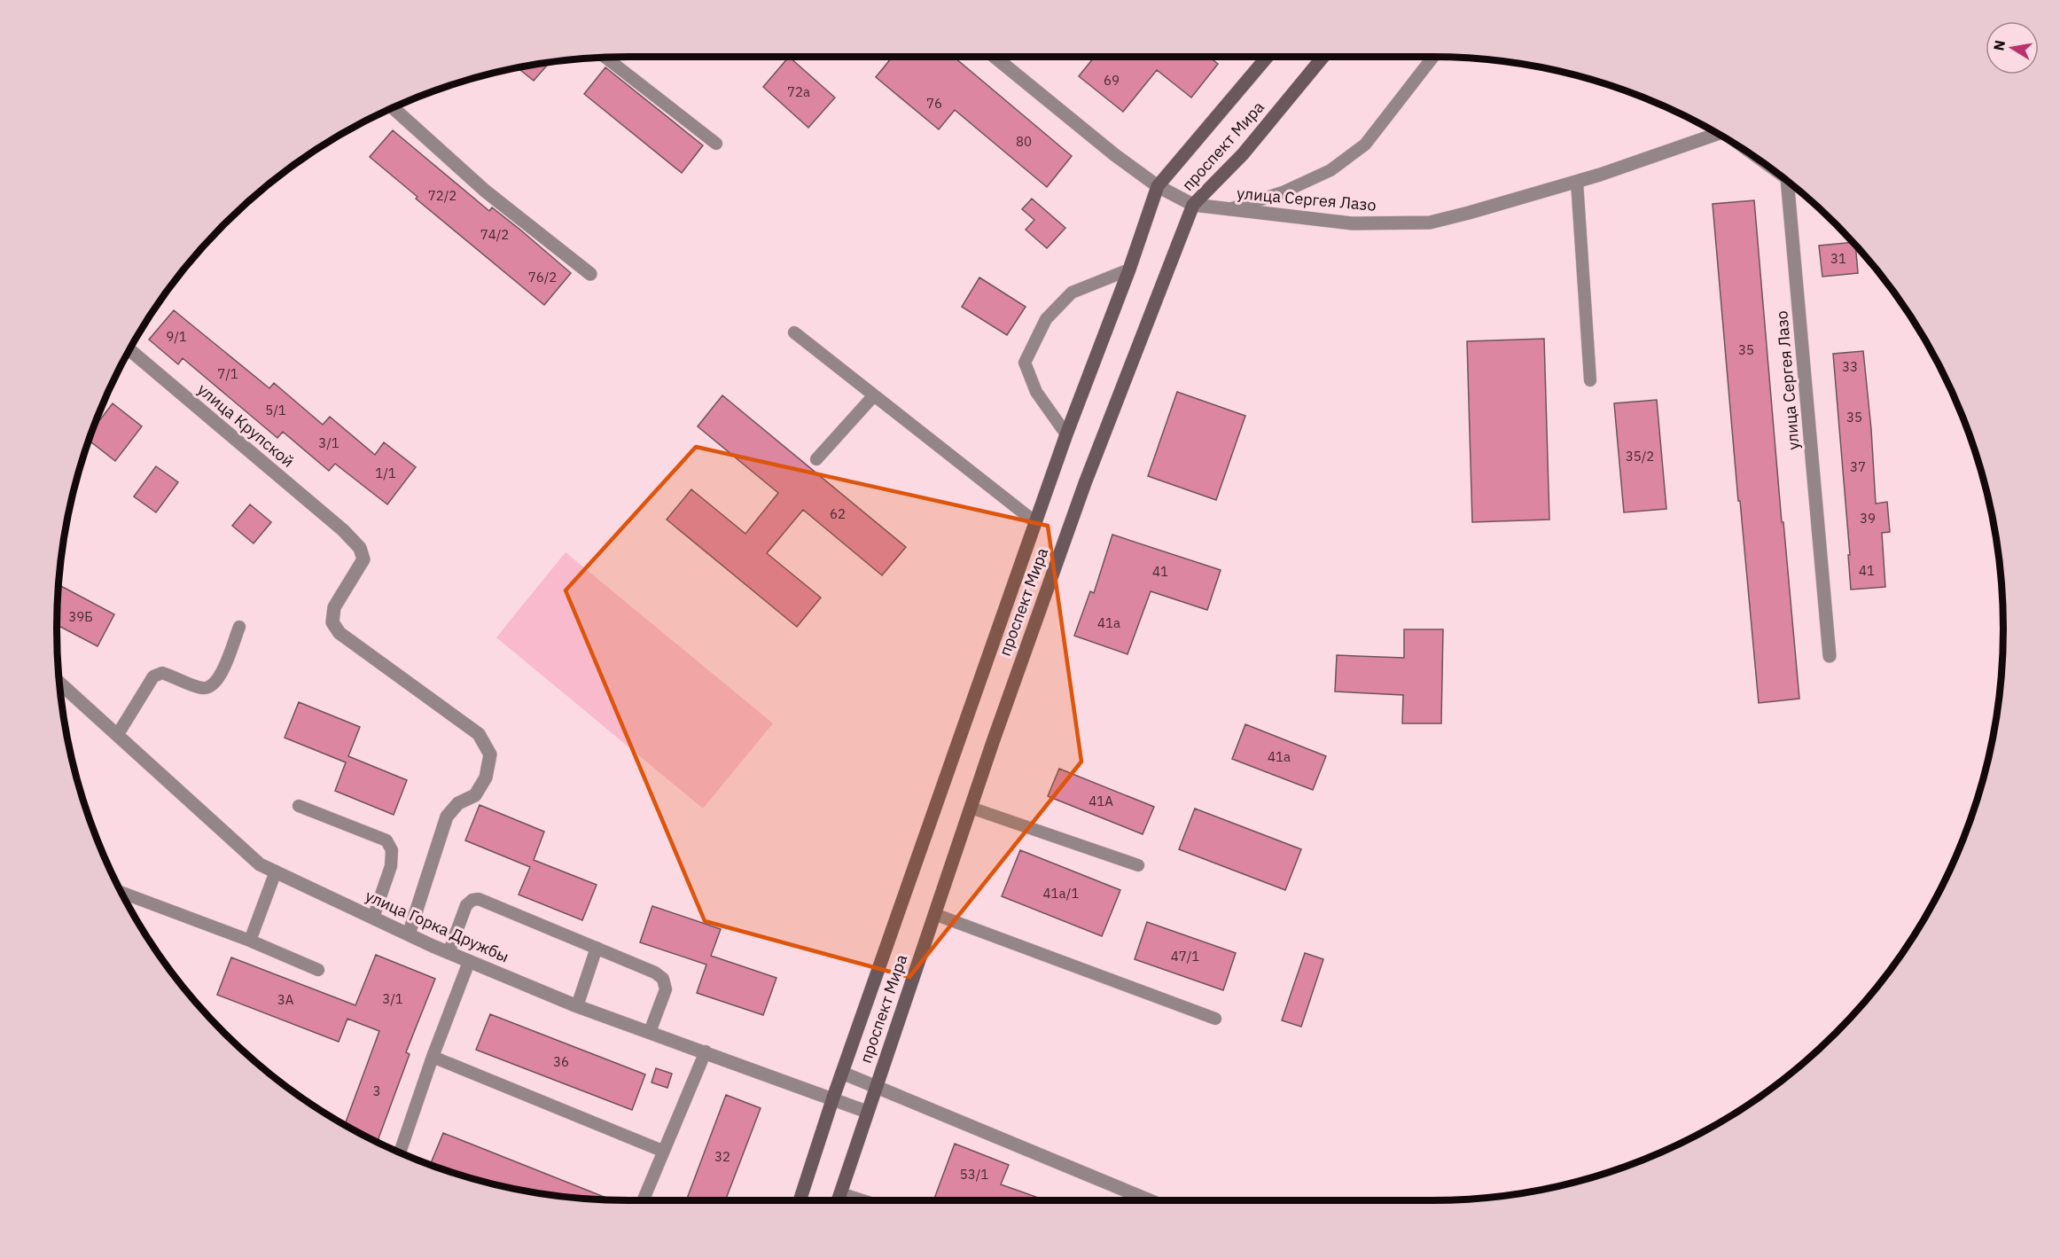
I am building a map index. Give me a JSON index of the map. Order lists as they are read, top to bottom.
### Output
{
  "streets": {
    "main road": ["проспект Мира"],
    "street": ["улица Сергея Лазо", "улица Крупской", "улица Горка Дружбы"]
  },
  "crossings": [
    ["проспект Мира", "улица Сергея Лазо"],
    ["проспект Мира", "улица Горка Дружбы"],
    ["улица Крупской", "улица Горка Дружбы"]
  ],
  "house_numbers": [
    "69",
    "72а",
    "76",
    "80",
    "72/2",
    "74/2",
    "31",
    "76/2",
    "9/1",
    "35",
    "33",
    "7/1",
    "5/1",
    "35",
    "3/1",
    "35/2",
    "37",
    "1/1",
    "62",
    "39",
    "41",
    "41",
    "39Б",
    "41а",
    "41а",
    "41А",
    "41а/1",
    "47/1",
    "3/1",
    "3А",
    "36",
    "3",
    "32",
    "53/1"
  ],
  "north": "left"
}
